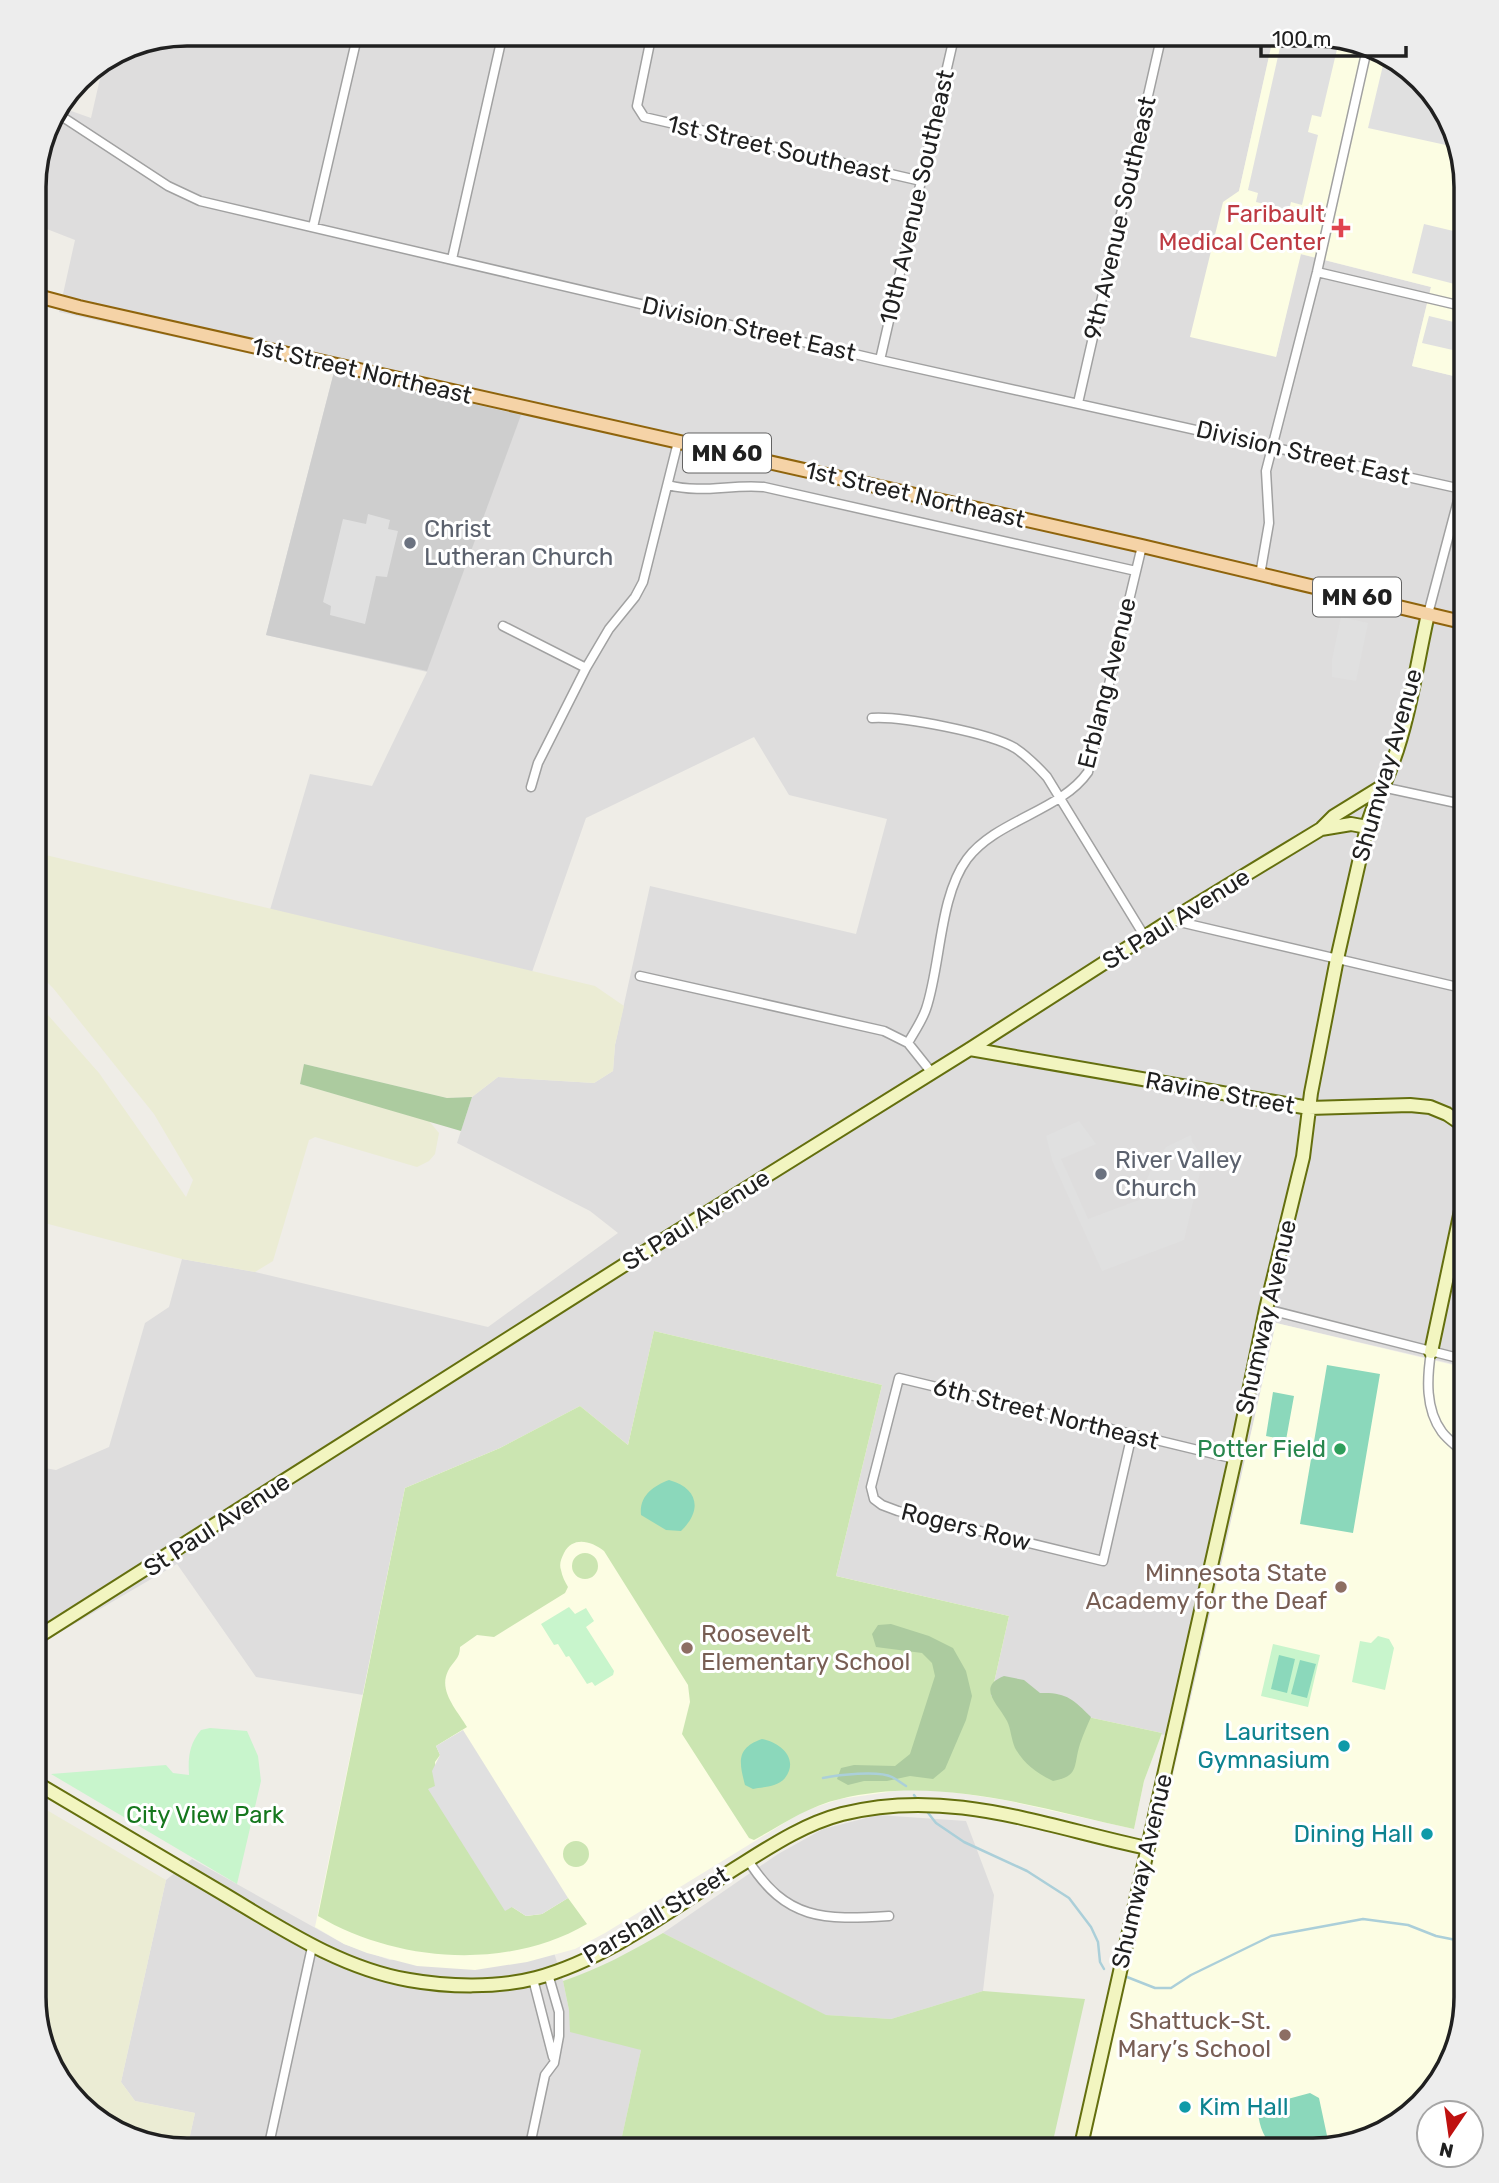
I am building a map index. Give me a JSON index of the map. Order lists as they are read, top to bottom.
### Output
{
  "streets": {
    "main road": ["1st Street Northeast", "MN 60"],
    "street": [
      "1st Street Southeast",
      "10th Avenue Southeast",
      "9th Avenue Southeast",
      "Division Street East",
      "Erblang Avenue",
      "Shumway Avenue",
      "St Paul Avenue",
      "Ravine Street",
      "6th Street Northeast",
      "Rogers Row",
      "Parshall Street"
    ]
  },
  "crossings": [
    ["1st Street Southeast", "10th Avenue Southeast"],
    ["10th Avenue Southeast", "Division Street East"],
    ["9th Avenue Southeast", "Division Street East"],
    ["1st Street Northeast", "Erblang Avenue"],
    ["1st Street Northeast", "Shumway Avenue"],
    ["Shumway Avenue", "St Paul Avenue"],
    ["Shumway Avenue", "Ravine Street"],
    ["Shumway Avenue", "6th Street Northeast"],
    ["Shumway Avenue", "Parshall Street"],
    ["St Paul Avenue", "Ravine Street"],
    ["6th Street Northeast", "Rogers Row"]
  ],
  "parks": ["City View Park"],
  "places": {
    "health": ["Faribault Medical Center"],
    "other": [
      "Christ Lutheran Church",
      "River Valley Church",
      "Potter Field",
      "Minnesota State Academy for the Deaf",
      "Roosevelt Elementary School",
      "Lauritsen Gymnasium",
      "Dining Hall",
      "Shattuck-St. Mary’s School",
      "Kim Hall"
    ]
  },
  "scale_bar": "100 m",
  "north": "bottom"
}
